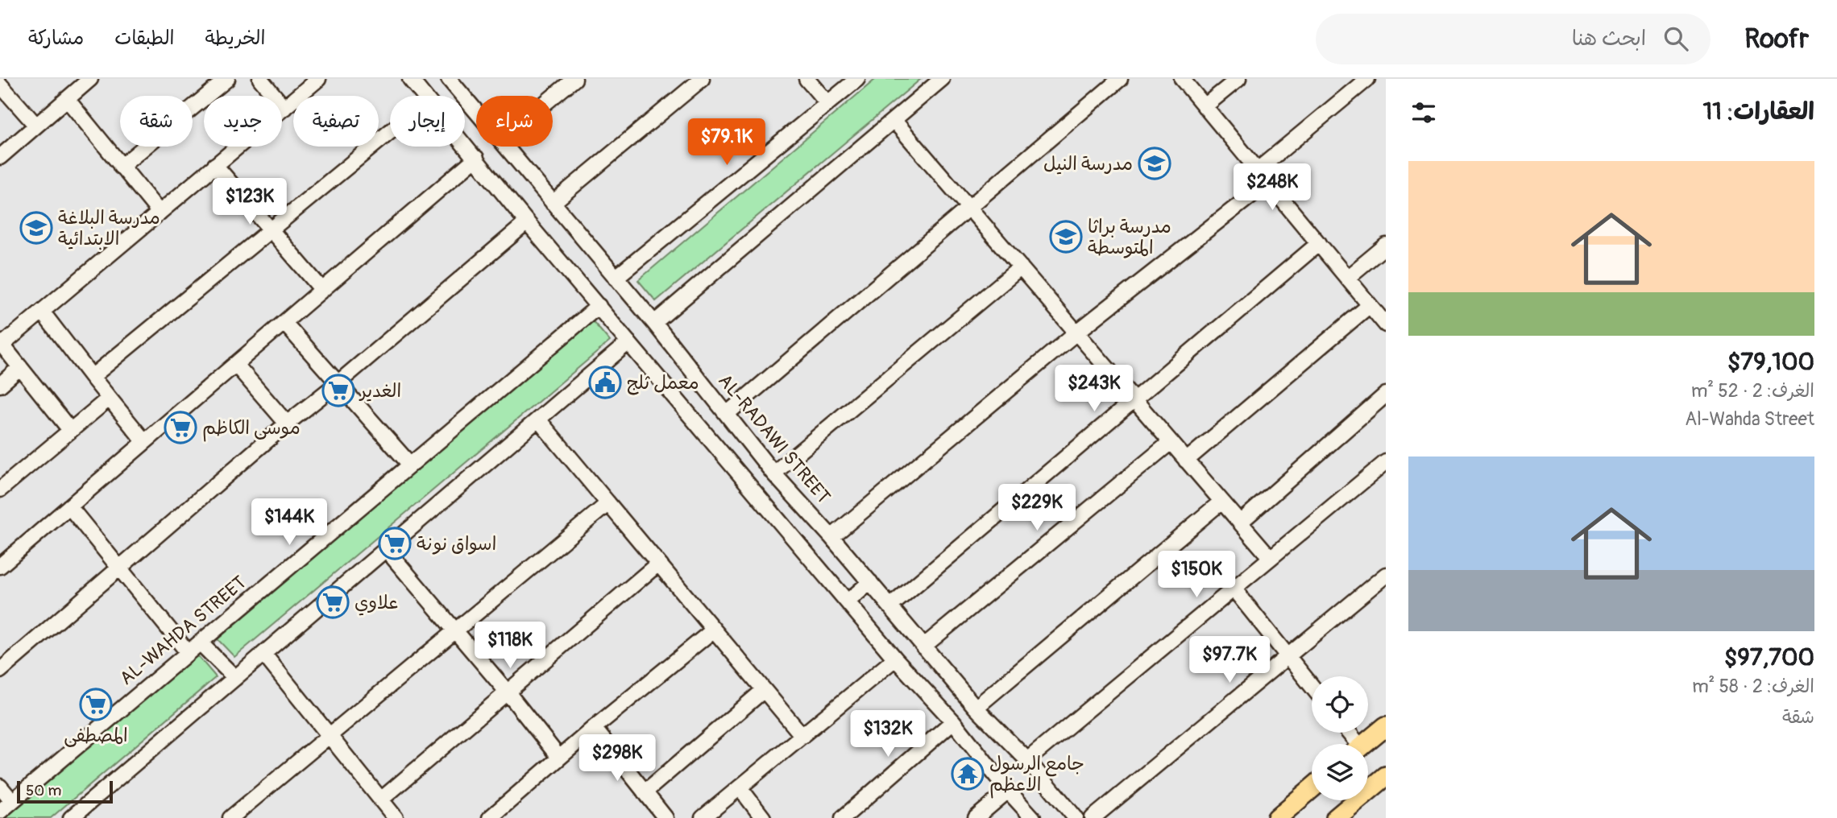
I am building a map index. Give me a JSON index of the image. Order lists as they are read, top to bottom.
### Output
{
  "streets": {
    "street": ["AL-RADAWI STREET", "AL-WAHDA STREET"]
  },
  "places": {
    "school or university": ["مدرسة النيل", "مدرسة البلاغة الابتدائية", "مدرسة براثا المتوسطة"],
    "public building": ["معمل ثلج"],
    "supermarket": [
      "الغدير",
      "موسى الكاظم",
      "اسواق نونة",
      "علاوي",
      "المصطفى"
    ],
    "temple": ["جامع الرسول الاعظم"]
  },
  "scale_bar": "50 m",
  "page": {
    "header": "Roofr",
    "search": "ابحث هنا",
    "nav": ["الخريطة", "الطبقات", "مشاركة"],
    "heading": "العقارات: 11",
    "chip": [
      "شراء",
      "إيجار",
      "تصفية",
      "جديد",
      "شقة"
    ],
    "price": [
      "$79.1K",
      "$248K",
      "$123K",
      "$243K",
      "$229K",
      "$144K",
      "$150K",
      "$118K",
      "$97.7K",
      "$132K",
      "$298K"
    ],
    "list": [
      {
        "name": "$79,100",
        "note": "الغرف: 2 · 52 m² · Al-Wahda Street"
      },
      {
        "name": "$97,700",
        "note": "الغرف: 2 · 58 m² · شقة"
      }
    ],
    "scale": "50 m"
  }
}
